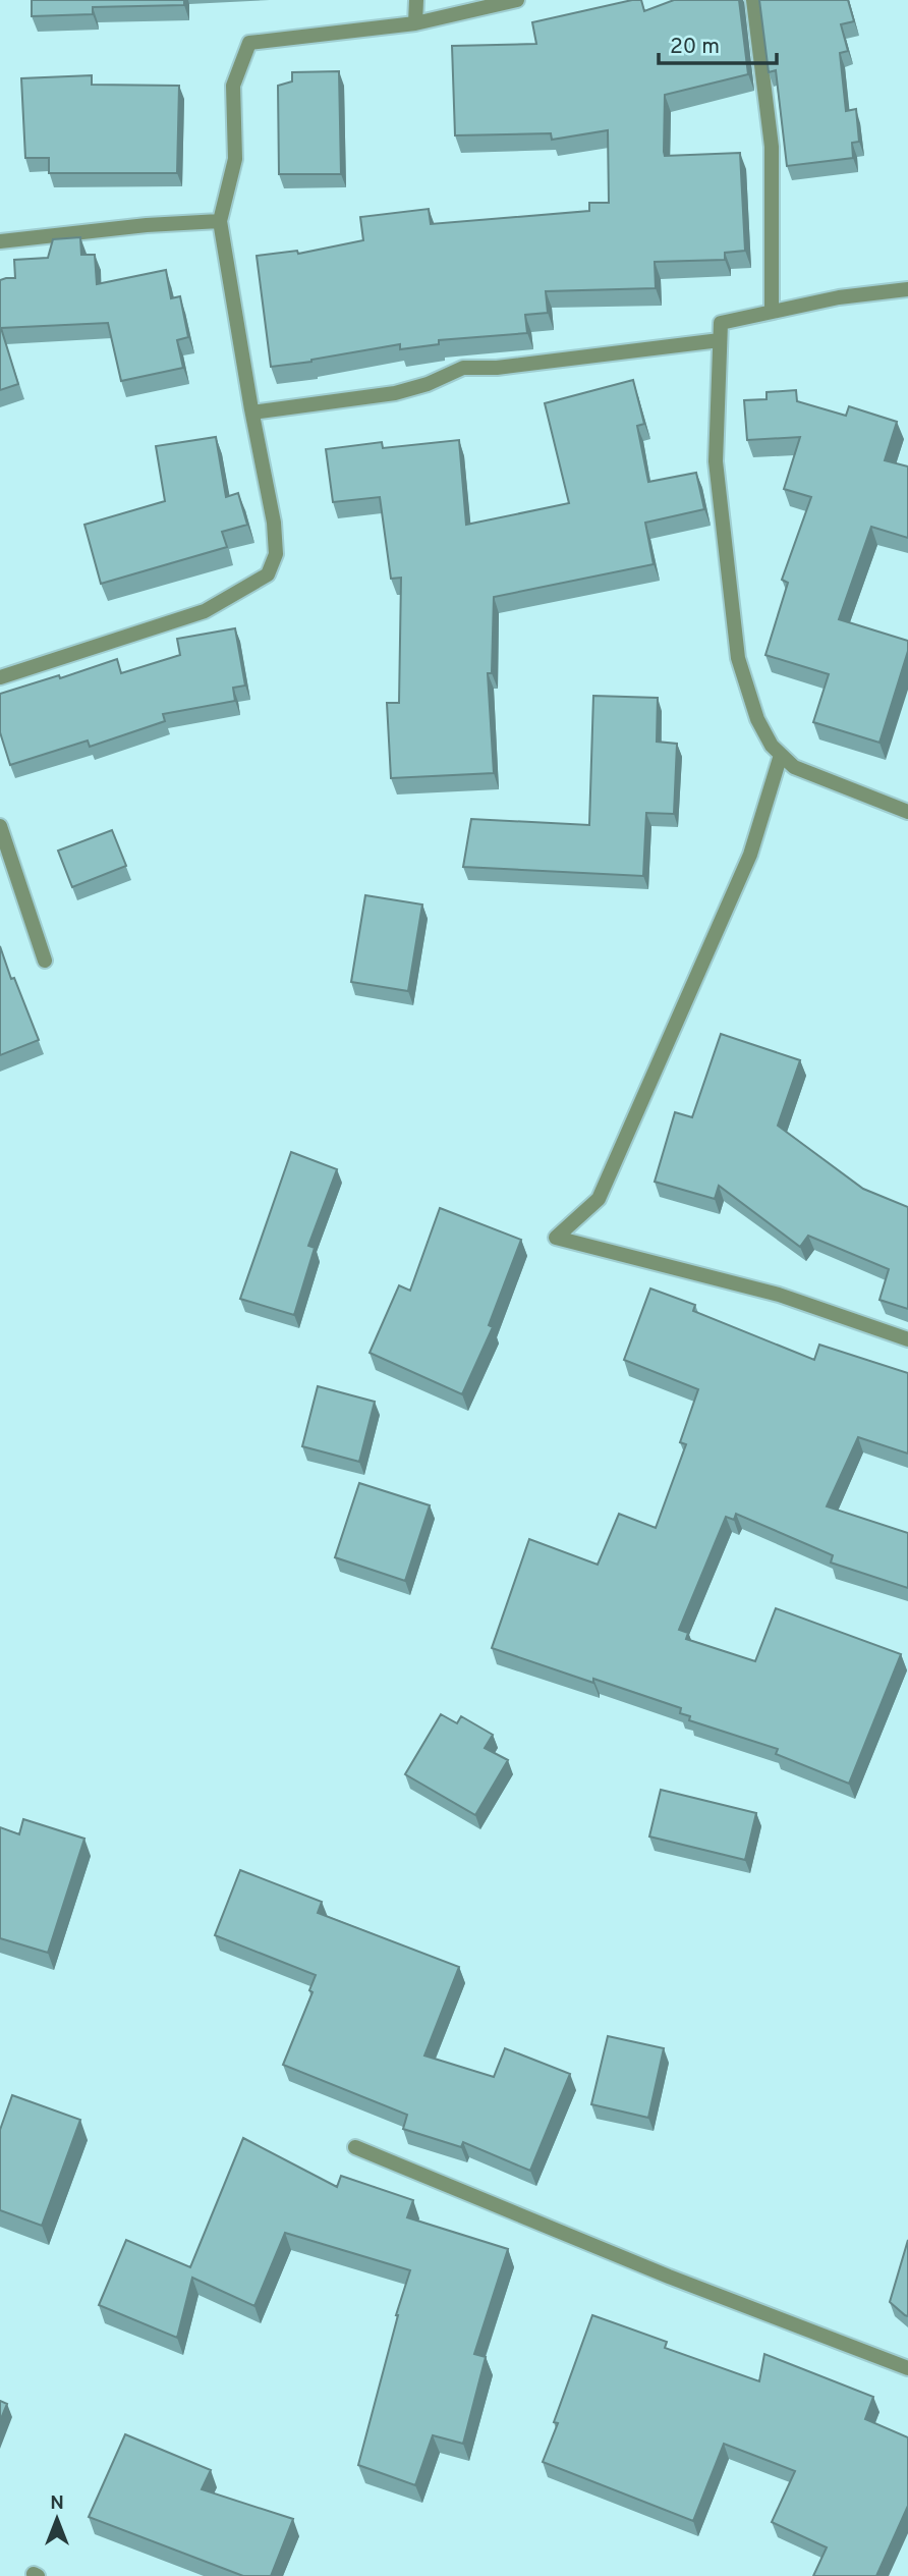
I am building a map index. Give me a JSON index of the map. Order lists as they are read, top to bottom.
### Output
{
  "scale_bar": "20 m",
  "north": "top"
}
